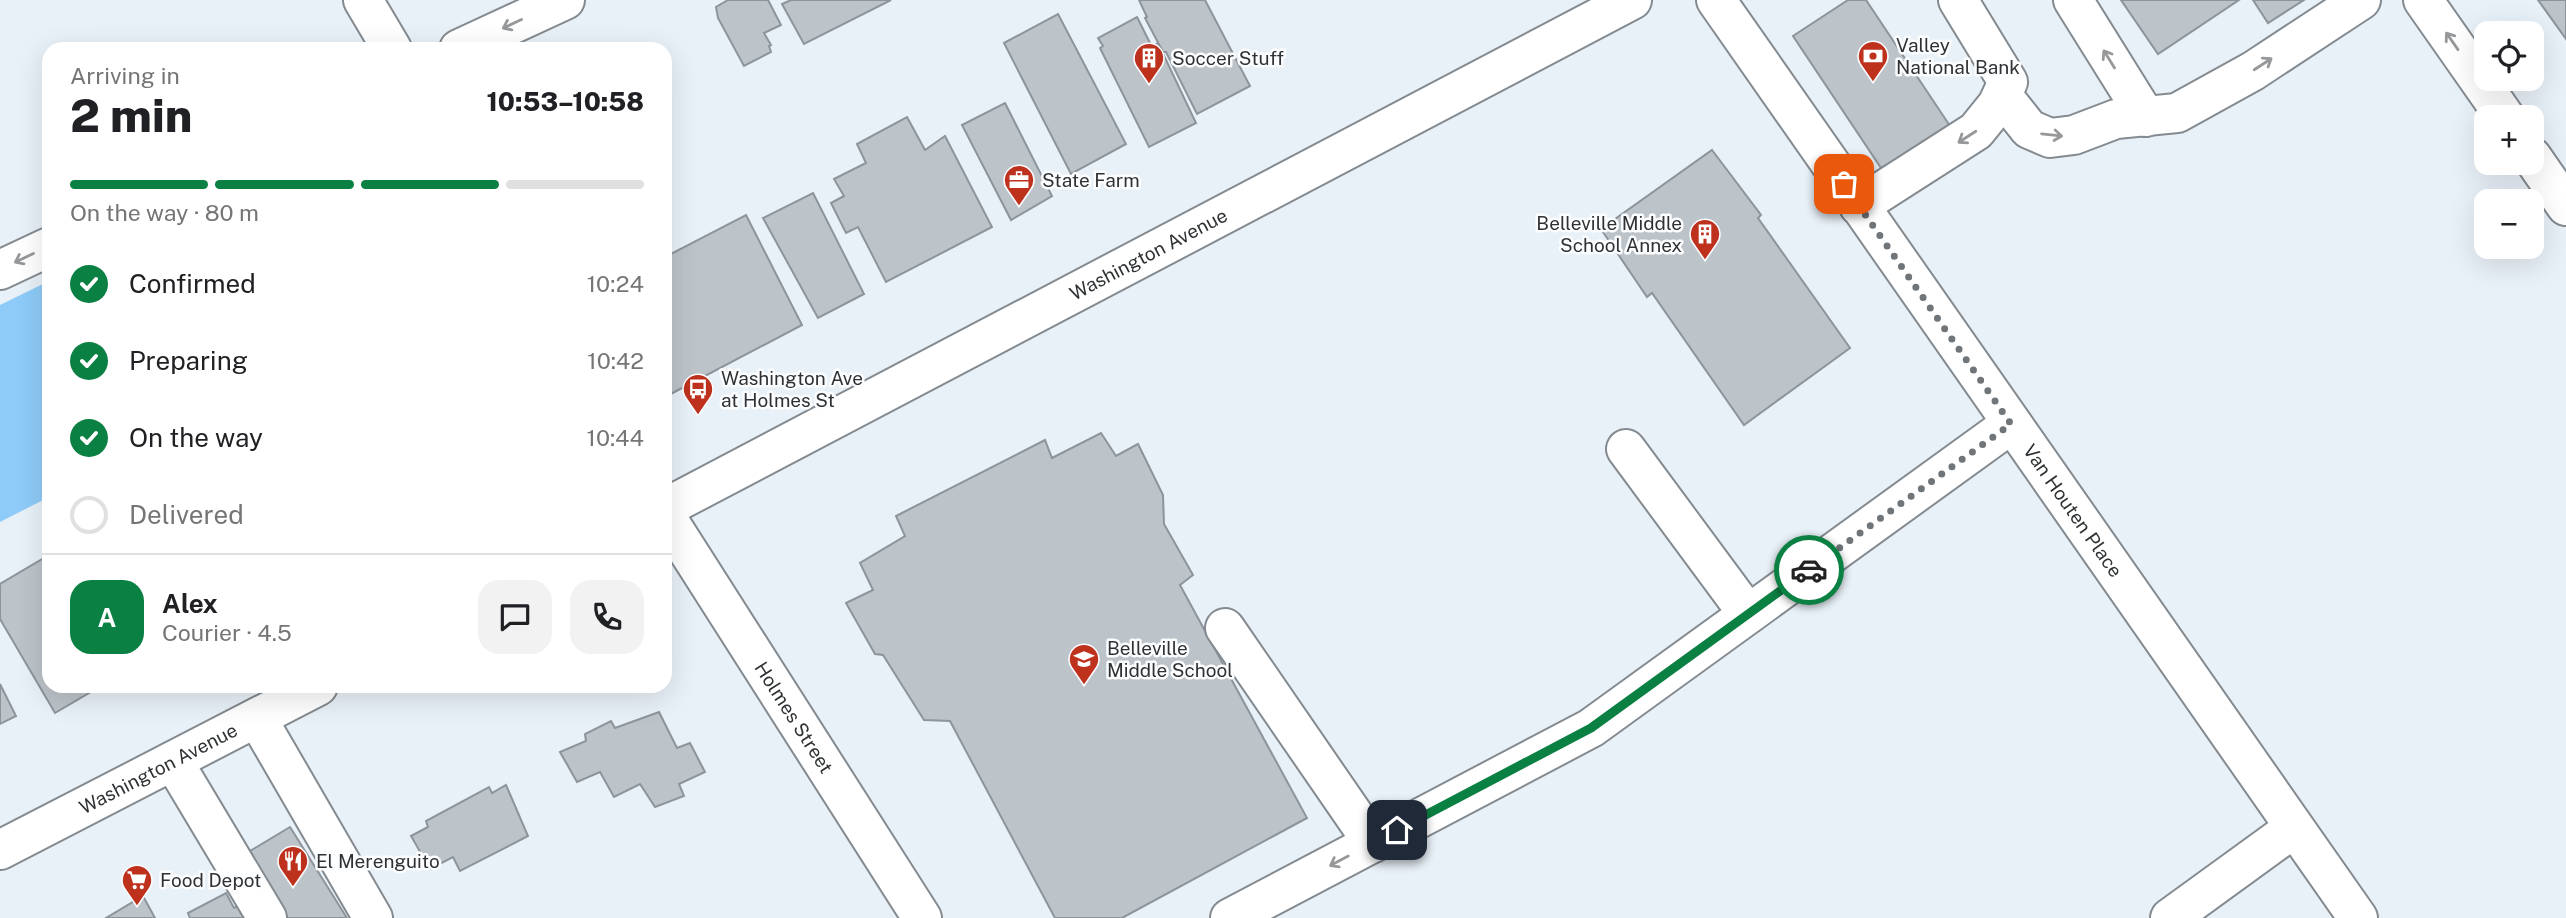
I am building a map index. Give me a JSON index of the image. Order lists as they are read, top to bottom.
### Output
{
  "streets": {
    "street": ["Washington Avenue", "Van Houten Place", "Holmes Street"]
  },
  "places": {
    "bank": ["Valley National Bank"],
    "building": ["Soccer Stuff", "Belleville Middle School Annex"],
    "office": ["State Farm"],
    "bus stop": ["Washington Ave at Holmes St"],
    "school or university": ["Belleville Middle School"],
    "restaurant": ["El Merenguito"],
    "supermarket": ["Food Depot"]
  },
  "page": {
    "map_buttons": ["+", "−"],
    "heading": ["2 min", "Arriving in", "10:53–10:58"],
    "panel": ["Alex", "Courier · 4.5"],
    "bar": "On the way · 80 m",
    "list": [
      ["Confirmed", "10:24"],
      ["Preparing", "10:42"],
      ["On the way", "10:44"],
      "Delivered"
    ],
    "round": "A"
  }
}
